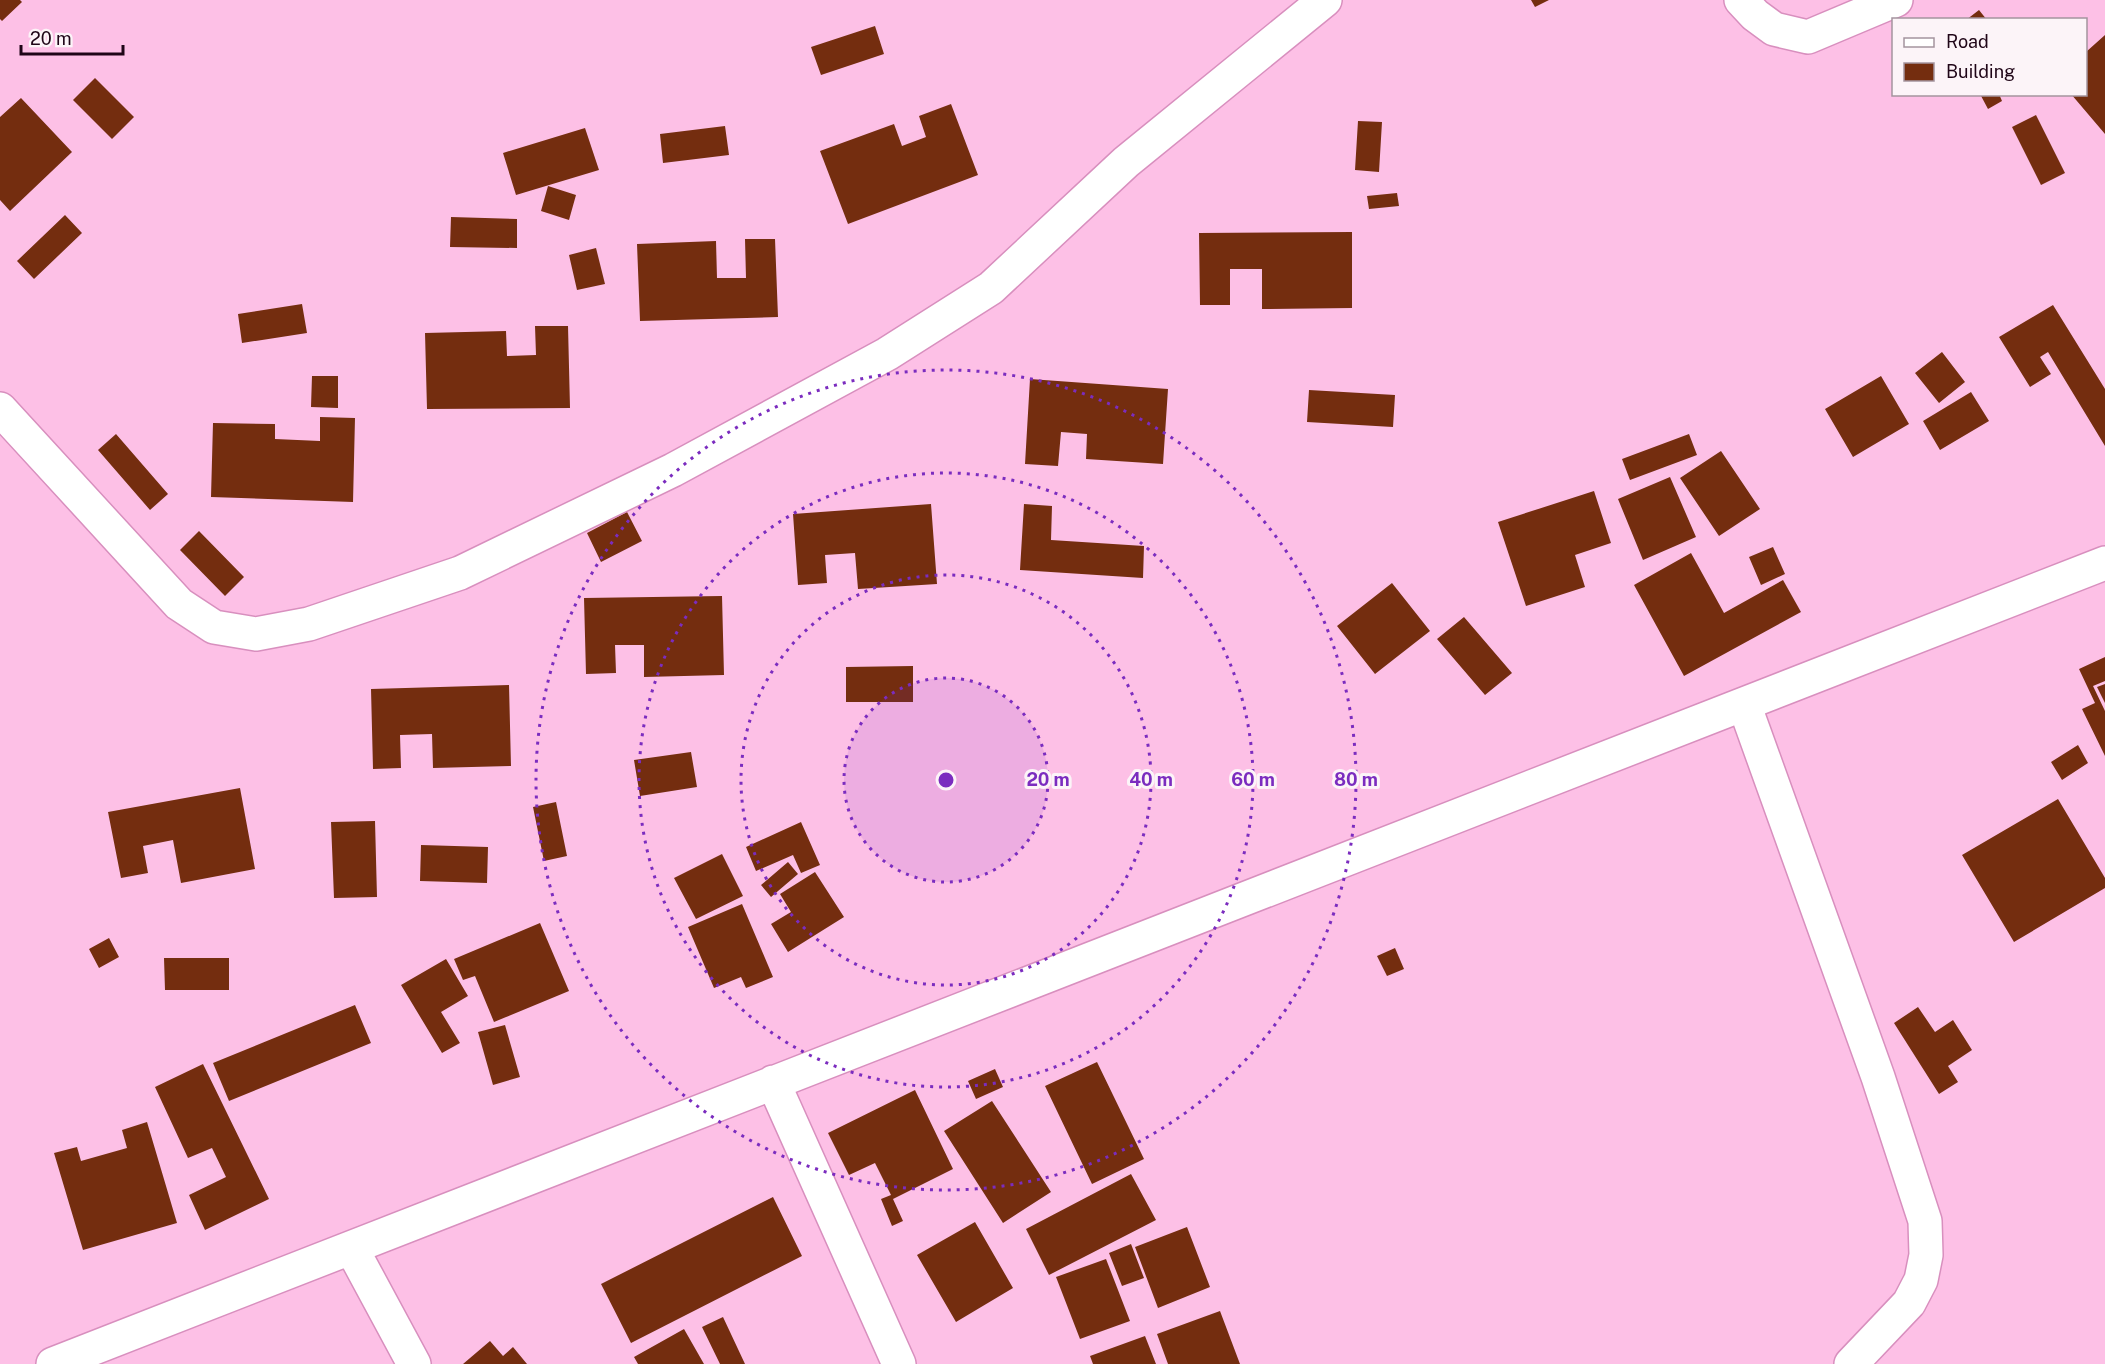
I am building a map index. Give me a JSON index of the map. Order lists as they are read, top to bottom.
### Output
{
  "legend": ["Road", "Building"],
  "scale_bar": "20 m",
  "rings": [
    "20 m",
    "40 m",
    "60 m",
    "80 m"
  ]
}
